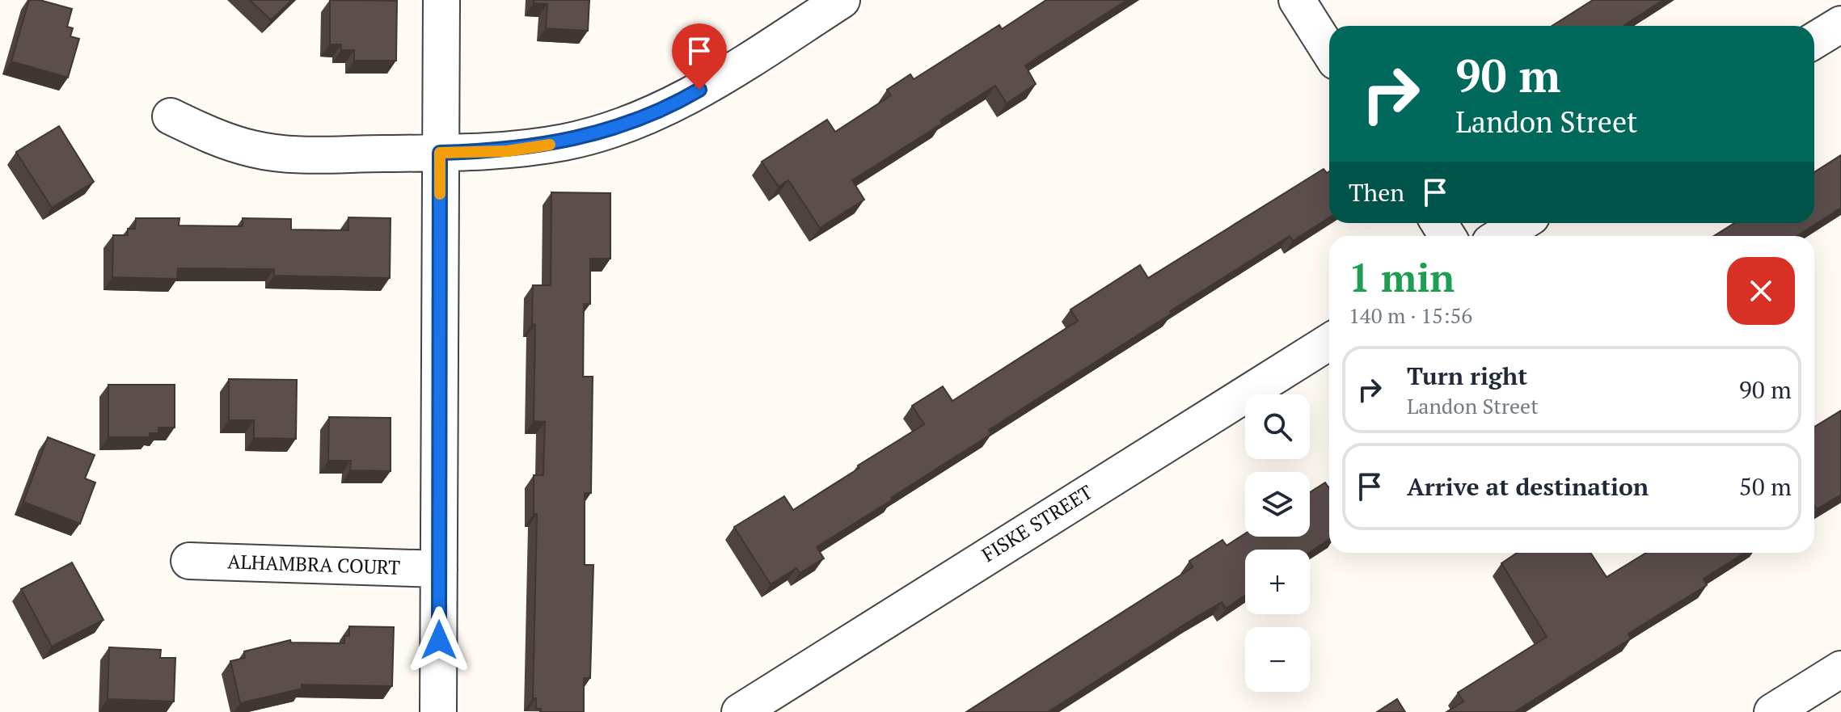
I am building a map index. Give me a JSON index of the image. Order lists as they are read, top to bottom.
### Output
{
  "streets": {
    "street": ["FISKE STREET", "ALHAMBRA COURT"]
  },
  "page": {
    "turn": ["90 m", "Landon Street"],
    "then": "Then",
    "heading": ["1 min", "140 m · 15:56"],
    "list": [
      {
        "name": "Turn right",
        "note": "Landon Street",
        "value": "90 m"
      },
      {
        "name": "Arrive at destination",
        "value": "50 m"
      }
    ],
    "map_buttons": ["+", "−"]
  }
}
